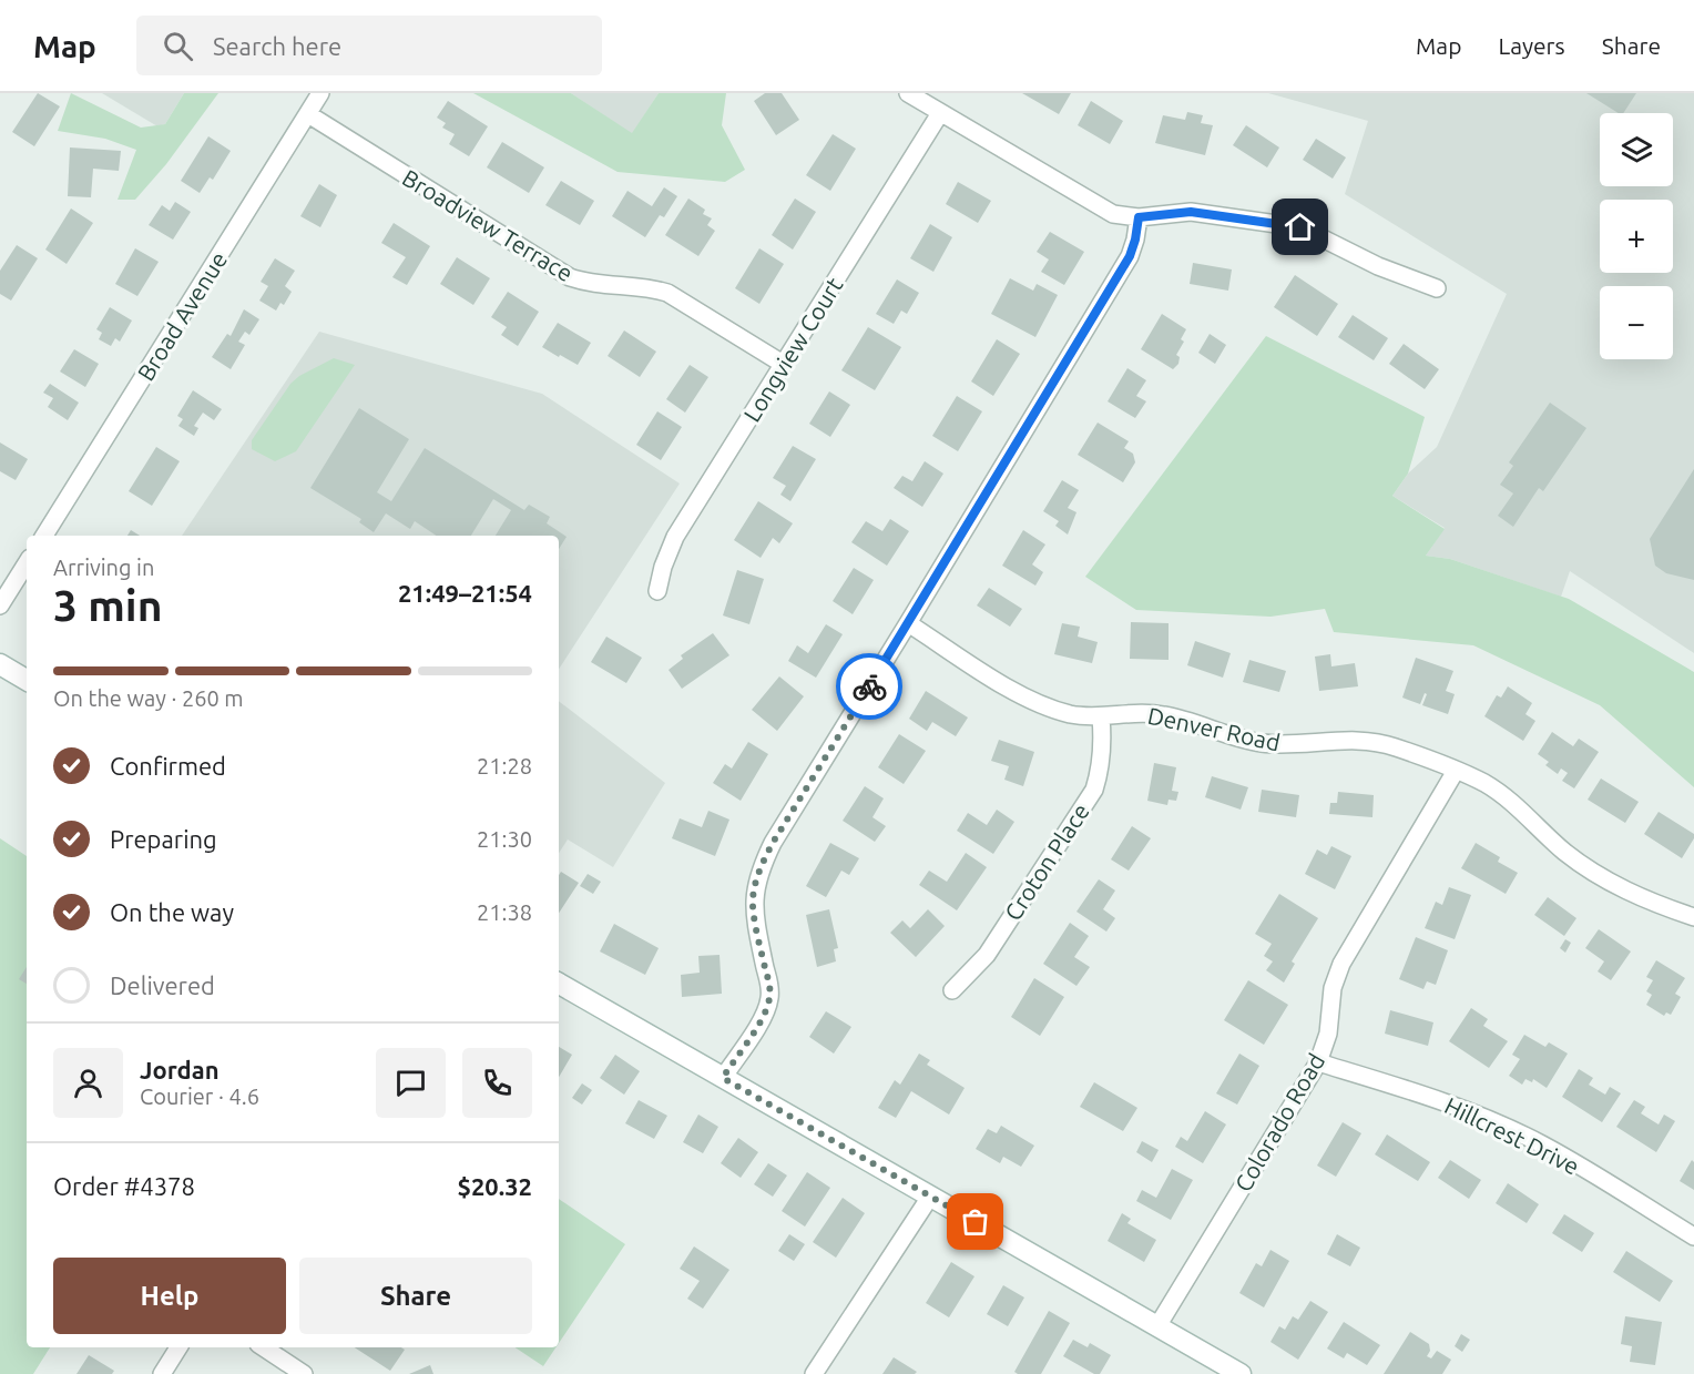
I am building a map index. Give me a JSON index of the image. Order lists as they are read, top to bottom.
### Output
{
  "streets": {
    "street": [
      "Broadview Terrace",
      "Broad Avenue",
      "Longview Court",
      "Denver Road",
      "Croton Place",
      "Colorado Road",
      "Hillcrest Drive"
    ]
  },
  "crossings": [
    ["Broadview Terrace", "Broad Avenue"],
    ["Broadview Terrace", "Longview Court"],
    ["Denver Road", "Croton Place"],
    ["Denver Road", "Colorado Road"],
    ["Colorado Road", "Hillcrest Drive"]
  ],
  "page": {
    "header": "Map",
    "search": "Search here",
    "nav": ["Map", "Layers", "Share"],
    "map_buttons": ["+", "−"],
    "heading": ["3 min", "Arriving in", "21:49–21:54"],
    "panel": [
      "Jordan",
      "Courier · 4.6",
      "Order #4378",
      "$20.32"
    ],
    "bar": "On the way · 260 m",
    "list": [
      ["Confirmed", "21:28"],
      ["Preparing", "21:30"],
      ["On the way", "21:38"],
      "Delivered"
    ],
    "buttons": ["Help", "Share"]
  }
}
